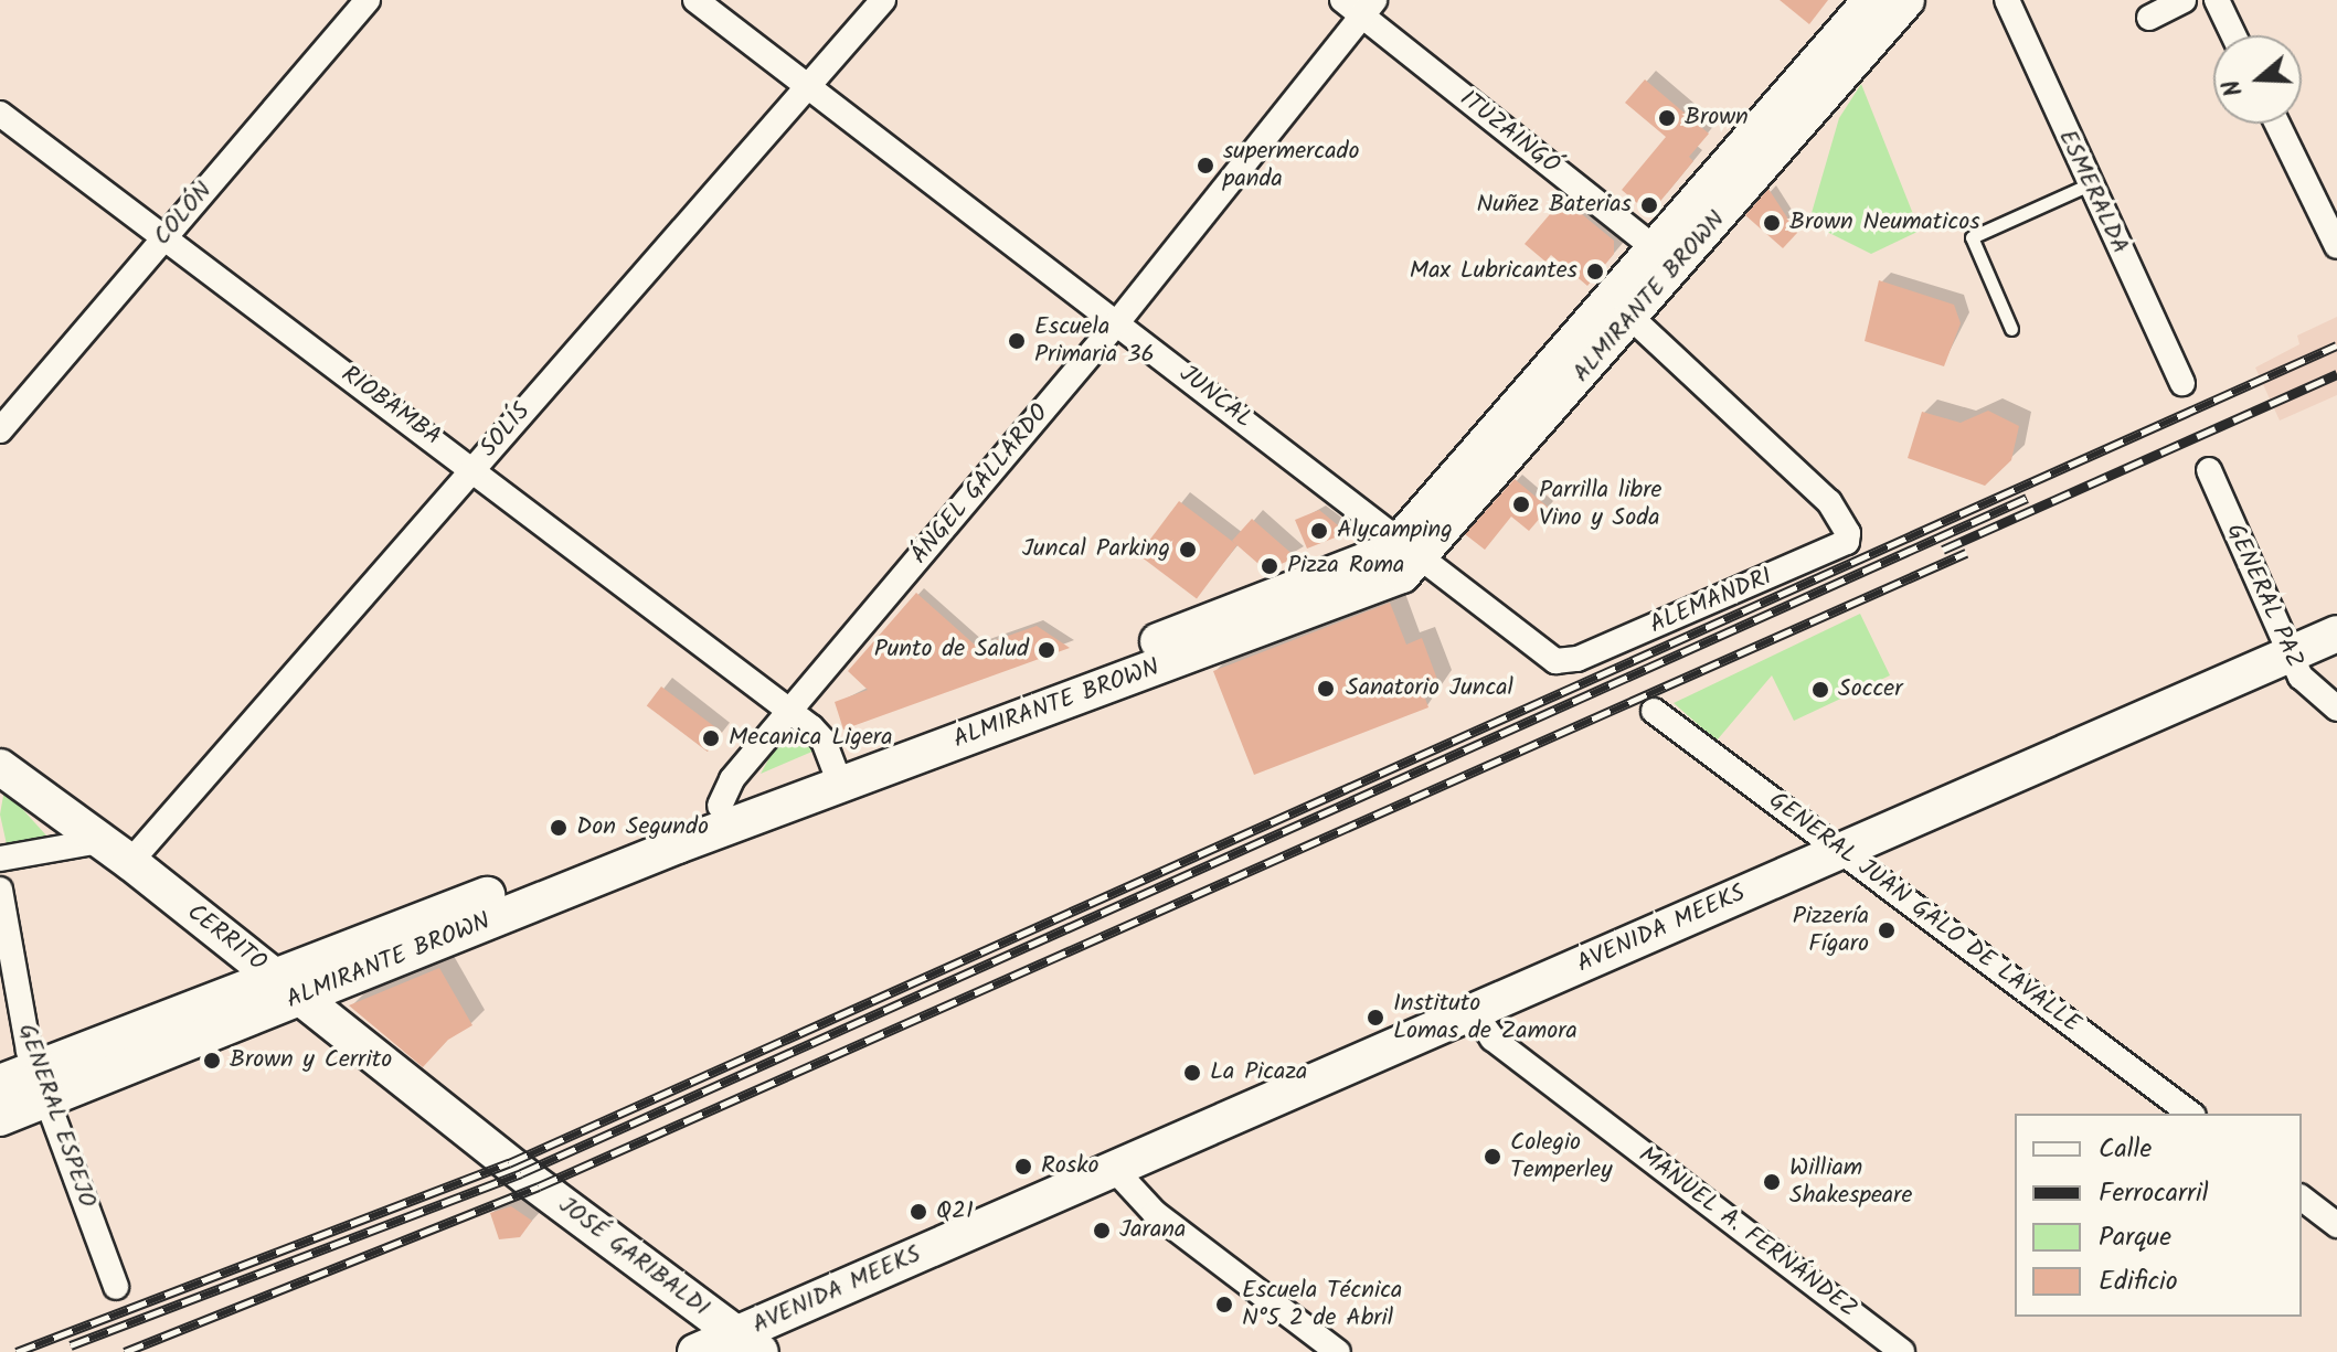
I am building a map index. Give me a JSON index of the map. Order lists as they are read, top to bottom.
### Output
{
  "streets": {
    "main road": [
      "ALMIRANTE BROWN",
      "AVENIDA MEEKS",
      "CERRITO",
      "JOSÉ GARIBALDI"
    ],
    "street": [
      "ITUZAINGÓ",
      "ESMERALDA",
      "COLÓN",
      "JUNCAL",
      "RIOBAMBA",
      "SOLÍS",
      "ÁNGEL GALLARDO",
      "GENERAL PAZ",
      "ALEMANDRI",
      "GENERAL JUAN GALO DE LAVALLE",
      "GENERAL ESPEJO",
      "MANUEL A. FERNÁNDEZ"
    ]
  },
  "crossings": [
    ["ITUZAINGÓ", "ALMIRANTE BROWN"],
    ["ITUZAINGÓ", "ÁNGEL GALLARDO"],
    ["COLÓN", "RIOBAMBA"],
    ["ALMIRANTE BROWN", "JUNCAL"],
    ["ALMIRANTE BROWN", "RIOBAMBA"],
    ["ALMIRANTE BROWN", "ÁNGEL GALLARDO"],
    ["ALMIRANTE BROWN", "ALEMANDRI"],
    ["ALMIRANTE BROWN", "CERRITO"],
    ["ALMIRANTE BROWN", "GENERAL ESPEJO"],
    ["JUNCAL", "SOLÍS"],
    ["JUNCAL", "ÁNGEL GALLARDO"],
    ["JUNCAL", "ALEMANDRI"],
    ["RIOBAMBA", "SOLÍS"],
    ["RIOBAMBA", "ÁNGEL GALLARDO"],
    ["SOLÍS", "CERRITO"],
    ["GENERAL PAZ", "AVENIDA MEEKS"],
    ["GENERAL JUAN GALO DE LAVALLE", "AVENIDA MEEKS"],
    ["AVENIDA MEEKS", "MANUEL A. FERNÁNDEZ"],
    ["AVENIDA MEEKS", "JOSÉ GARIBALDI"],
    ["CERRITO", "JOSÉ GARIBALDI"]
  ],
  "places": [
    "Brown",
    "supermercado panda",
    "Nuñez Baterias",
    "Brown Neumaticos",
    "Max Lubricantes",
    "Escuela Primaria 36",
    "Parrilla libre Vino y Soda",
    "Alycamping",
    "Juncal Parking",
    "Pizza Roma",
    "Punto de Salud",
    "Sanatorio Juncal",
    "Soccer",
    "Mecanica Ligera",
    "Don Segundo",
    "Pizzería Fígaro",
    "Instituto Lomas de Zamora",
    "Brown y Cerrito",
    "La Picaza",
    "Colegio Temperley",
    "Rosko",
    "William Shakespeare",
    "Q21",
    "Jarana",
    "Escuela Técnica N°5 2 de Abril"
  ],
  "legend": [
    "Calle",
    "Ferrocarril",
    "Parque",
    "Edificio"
  ],
  "north": "left"
}
